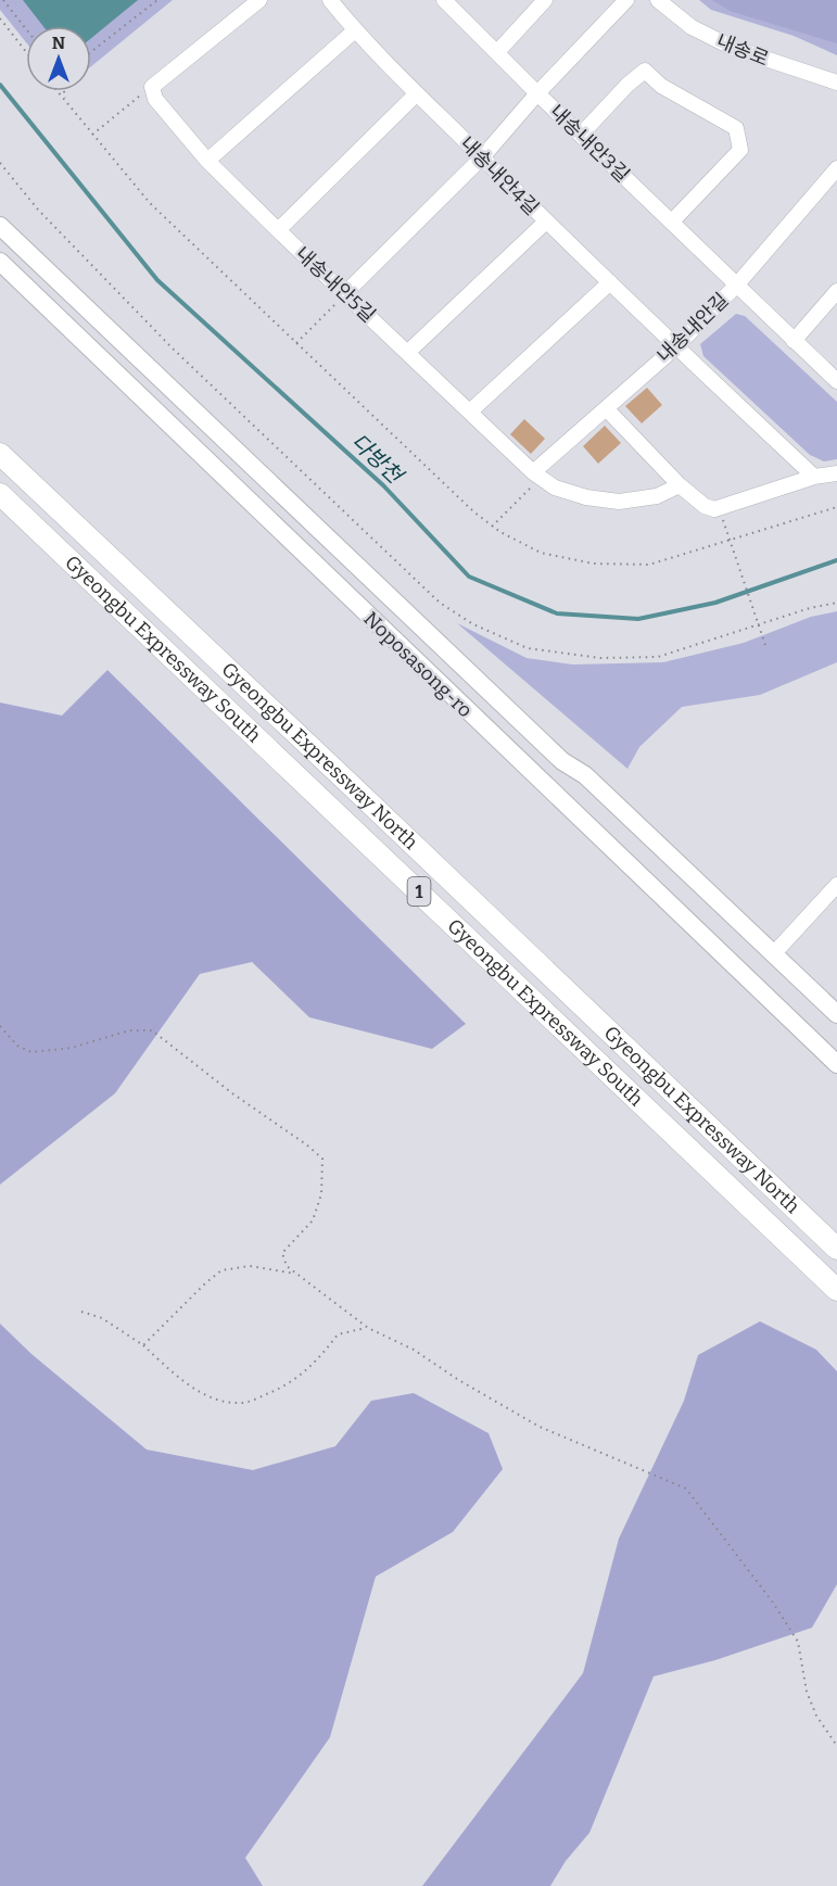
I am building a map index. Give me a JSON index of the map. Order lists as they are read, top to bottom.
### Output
{
  "streets": {
    "highway": ["Gyeongbu Expressway South", "Gyeongbu Expressway North", "1"],
    "main road": ["Noposasong-ro"],
    "street": [
      "내송로",
      "내송내안3길",
      "내송내안4길",
      "내송내안5길",
      "내송내안길"
    ]
  },
  "crossings": [
    ["내송내안3길", "내송내안길"],
    ["내송내안4길", "내송내안길"],
    ["내송내안5길", "내송내안길"]
  ],
  "water": ["다방천"],
  "north": "top"
}
